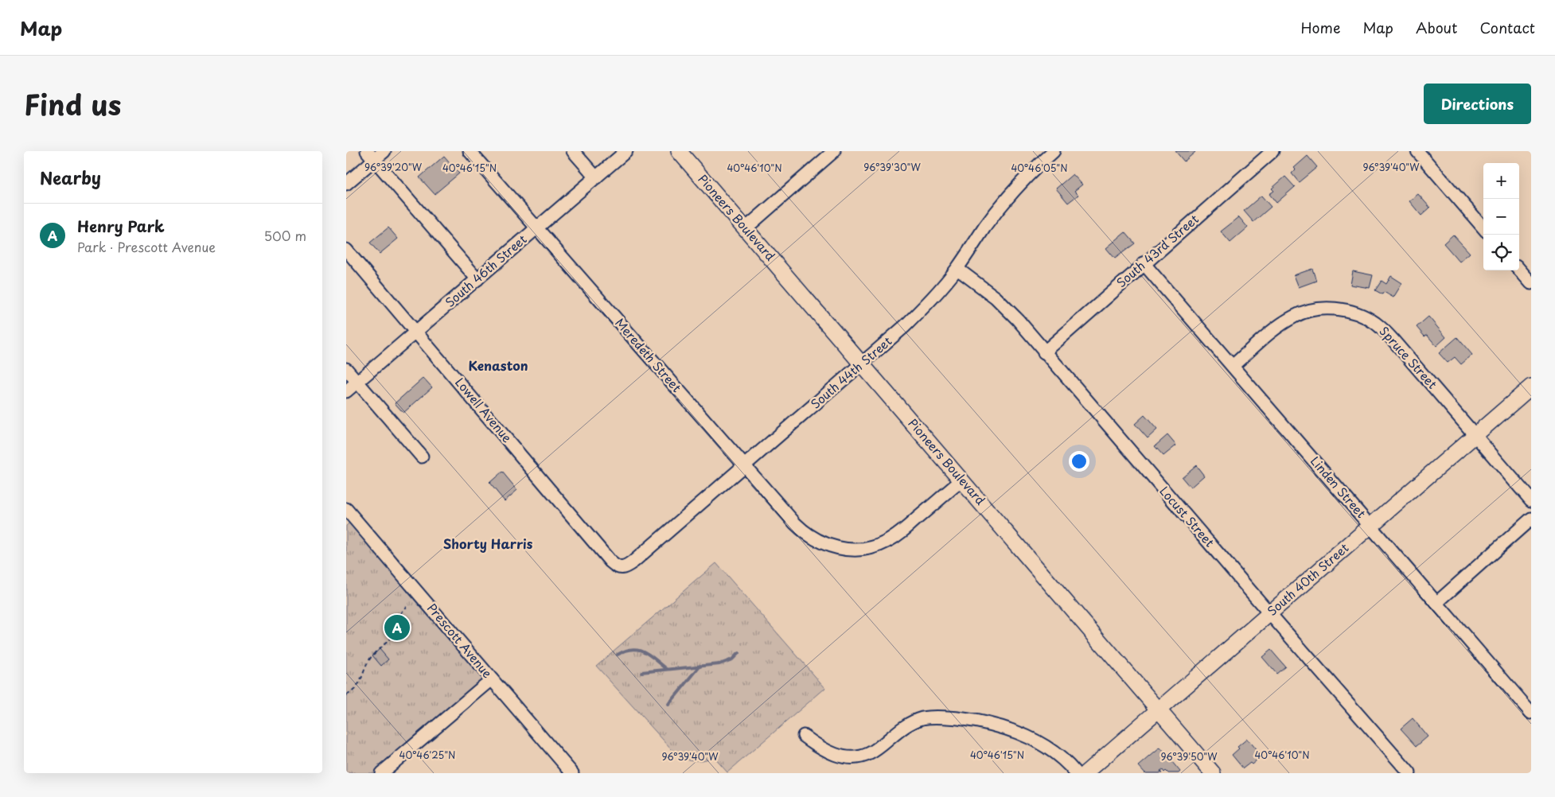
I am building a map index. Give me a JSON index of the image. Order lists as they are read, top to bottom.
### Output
{
  "streets": {
    "main road": ["Pioneers Boulevard", "South 40th Street"],
    "street": [
      "South 43rd Street",
      "South 46th Street",
      "Meredeth Street",
      "Spruce Street",
      "South 44th Street",
      "Lowell Avenue",
      "Linden Street",
      "Locust Street",
      "Prescott Avenue"
    ]
  },
  "crossings": [
    ["Pioneers Boulevard", "Meredeth Street"],
    ["Pioneers Boulevard", "South 44th Street"],
    ["Pioneers Boulevard", "South 40th Street"],
    ["South 43rd Street", "Linden Street"],
    ["South 43rd Street", "Locust Street"],
    ["South 46th Street", "Meredeth Street"],
    ["South 46th Street", "Lowell Avenue"],
    ["Meredeth Street", "South 44th Street"],
    ["Spruce Street", "Linden Street"],
    ["Spruce Street", "South 40th Street"],
    ["South 44th Street", "Lowell Avenue"],
    ["South 44th Street", "Locust Street"],
    ["Linden Street", "South 40th Street"],
    ["Locust Street", "South 40th Street"]
  ],
  "districts": ["Kenaston", "Shorty Harris"],
  "page": {
    "header": "Map",
    "nav": [
      "Home",
      "Map",
      "About",
      "Contact"
    ],
    "title": "Find us",
    "buttons": "Directions",
    "heading": "Nearby",
    "map_buttons": ["+", "−"],
    "list": [
      {
        "mark": "A",
        "name": "Henry Park",
        "note": "Park · Prescott Avenue",
        "value": "500 m"
      }
    ],
    "pins": "A"
  },
  "coordinates": [
    "96°39'20\"W",
    "96°39'30\"W",
    "96°39'40\"W",
    "40°46'15\"N",
    "40°46'10\"N",
    "40°46'05\"N",
    "40°46'25\"N",
    "96°39'50\"W"
  ]
}
